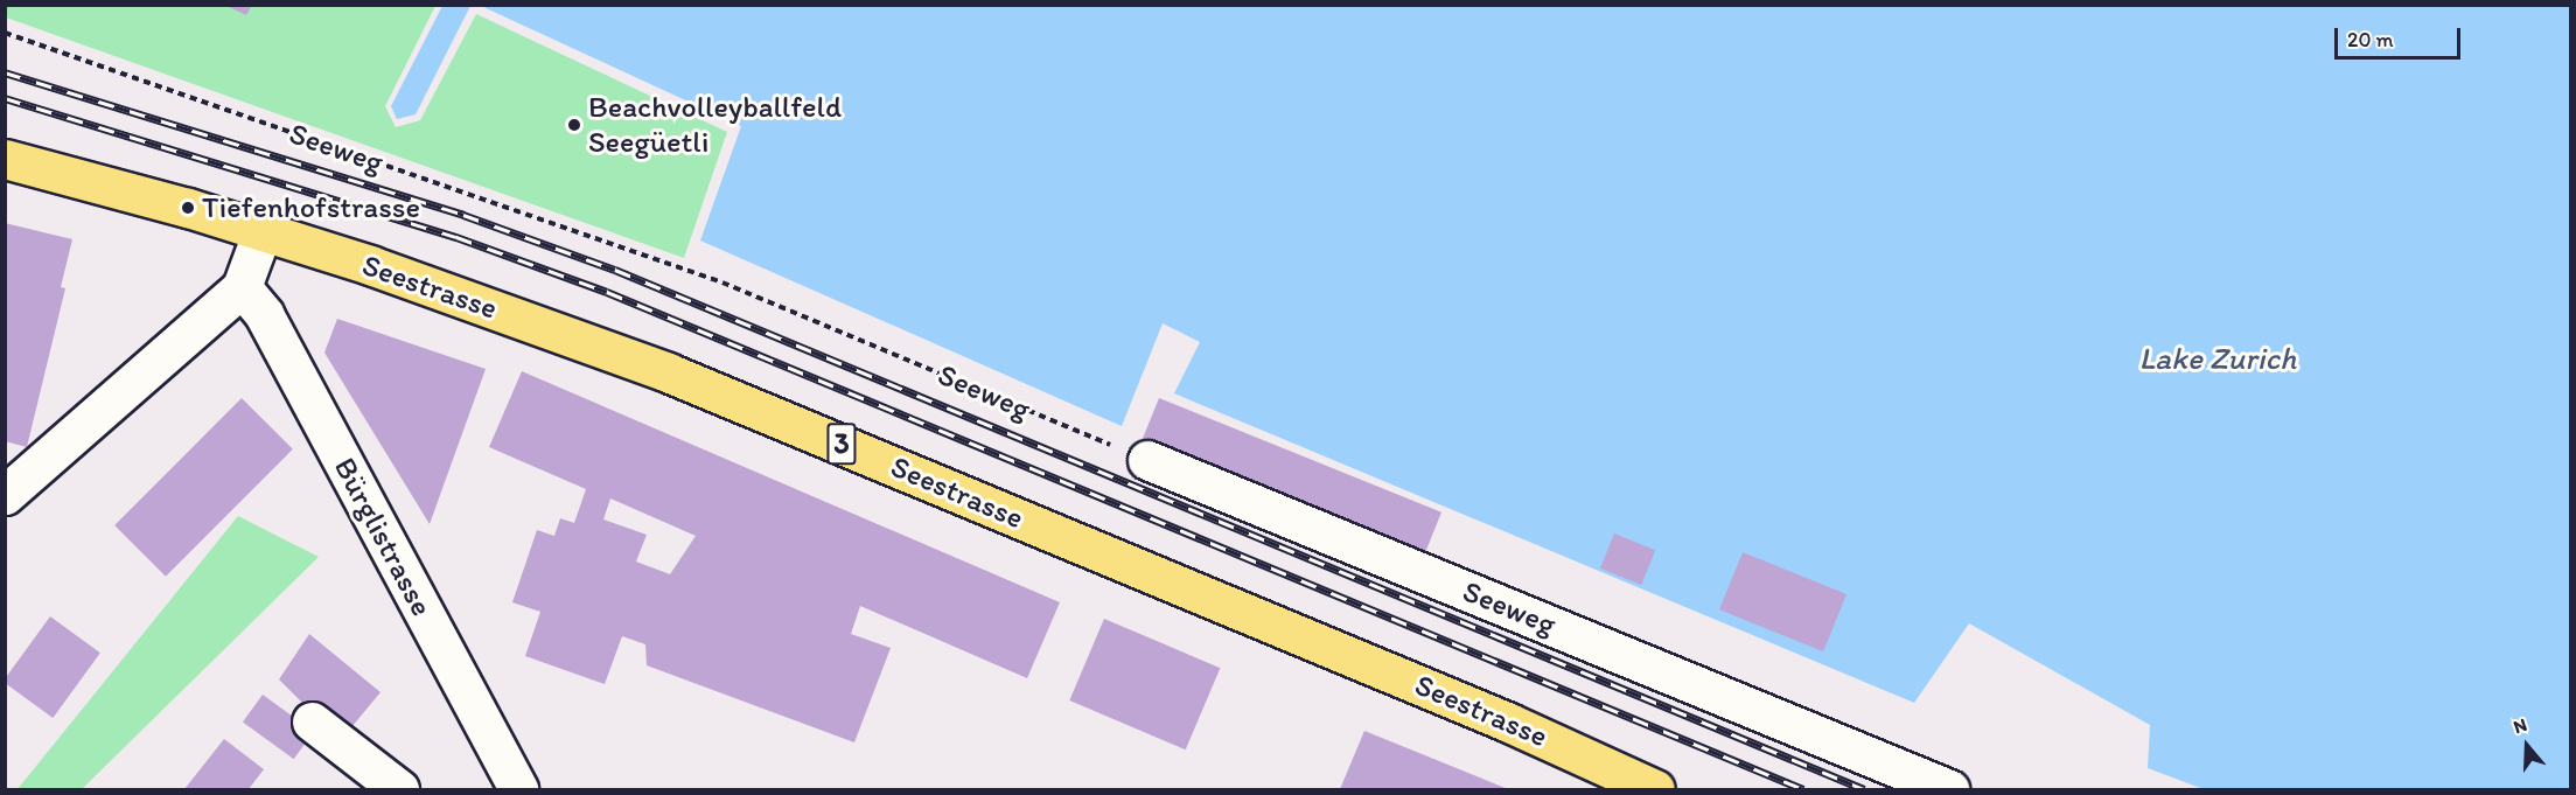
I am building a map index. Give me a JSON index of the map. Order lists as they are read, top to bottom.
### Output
{
  "streets": {
    "main road": ["Seestrasse", "3"],
    "street": ["Seeweg", "Bürglistrasse"]
  },
  "water": ["Lake Zurich"],
  "places": ["Beachvolleyballfeld Seegüetli", "Tiefenhofstrasse"],
  "scale_bar": "20 m",
  "north": "top"
}
